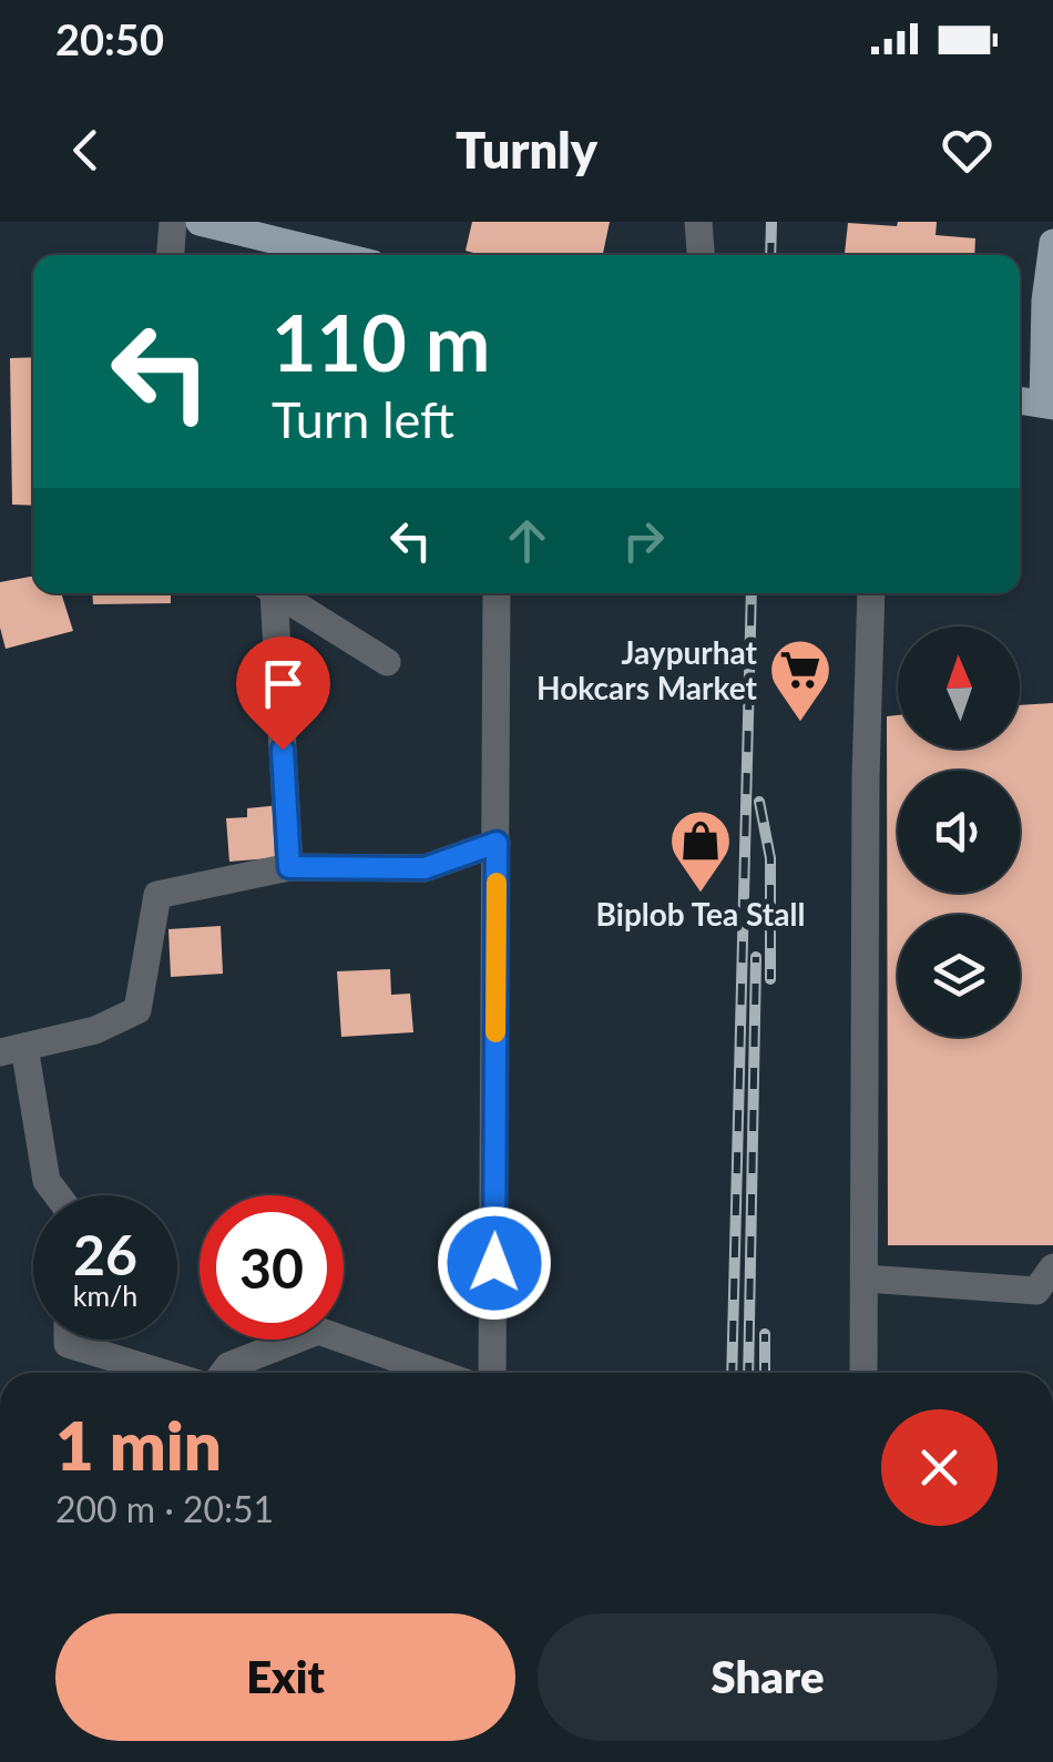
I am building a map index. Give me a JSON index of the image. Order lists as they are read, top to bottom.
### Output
{
  "places": {
    "supermarket": ["Jaypurhat Hokcars Market"],
    "shop": ["Biplob Tea Stall"]
  },
  "north": "top",
  "page": {
    "status": "20:50",
    "header": "Turnly",
    "turn": ["110 m", "Turn left"],
    "speed": "26 km/h",
    "limit": "30",
    "heading": ["1 min", "200 m · 20:51"],
    "buttons": ["Exit", "Share"]
  }
}
